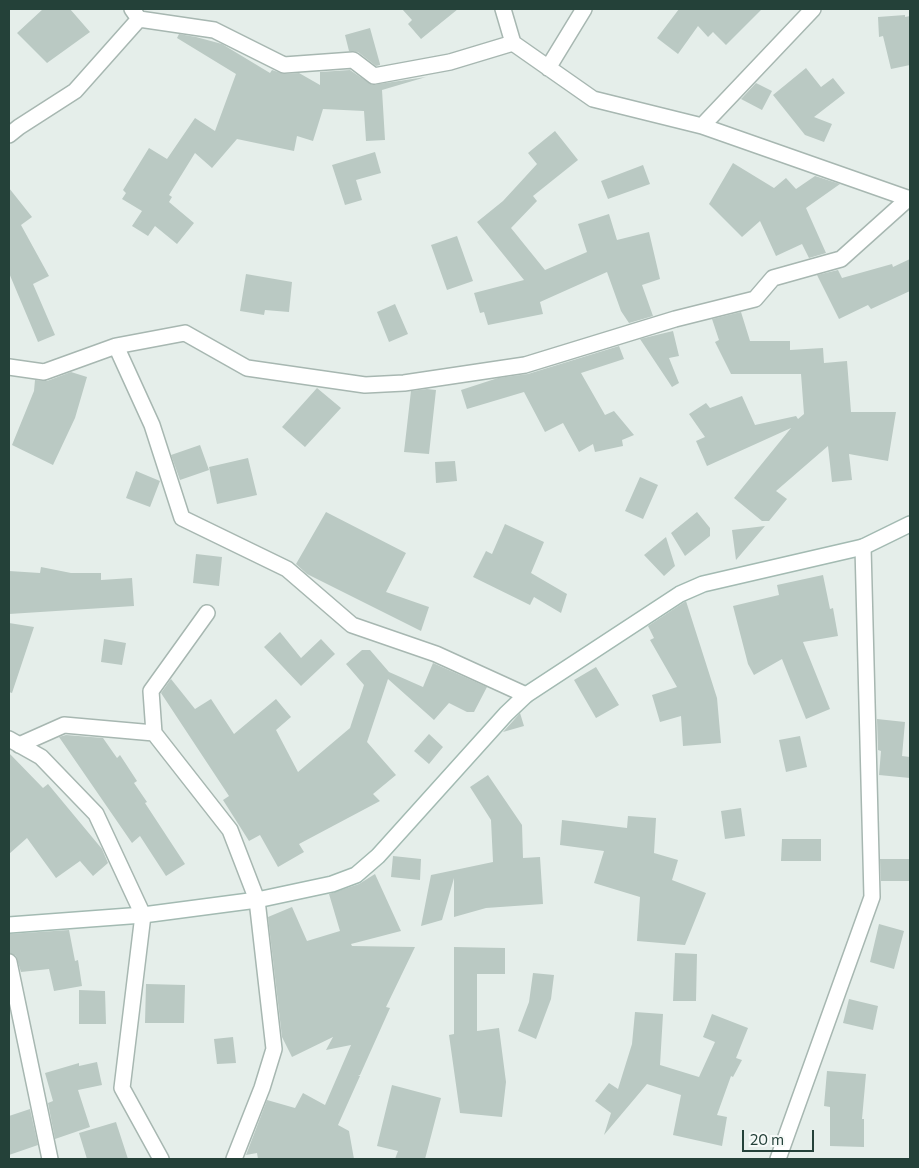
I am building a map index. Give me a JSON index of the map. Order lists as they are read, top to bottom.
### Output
{
  "scale_bar": "20 m"
}
